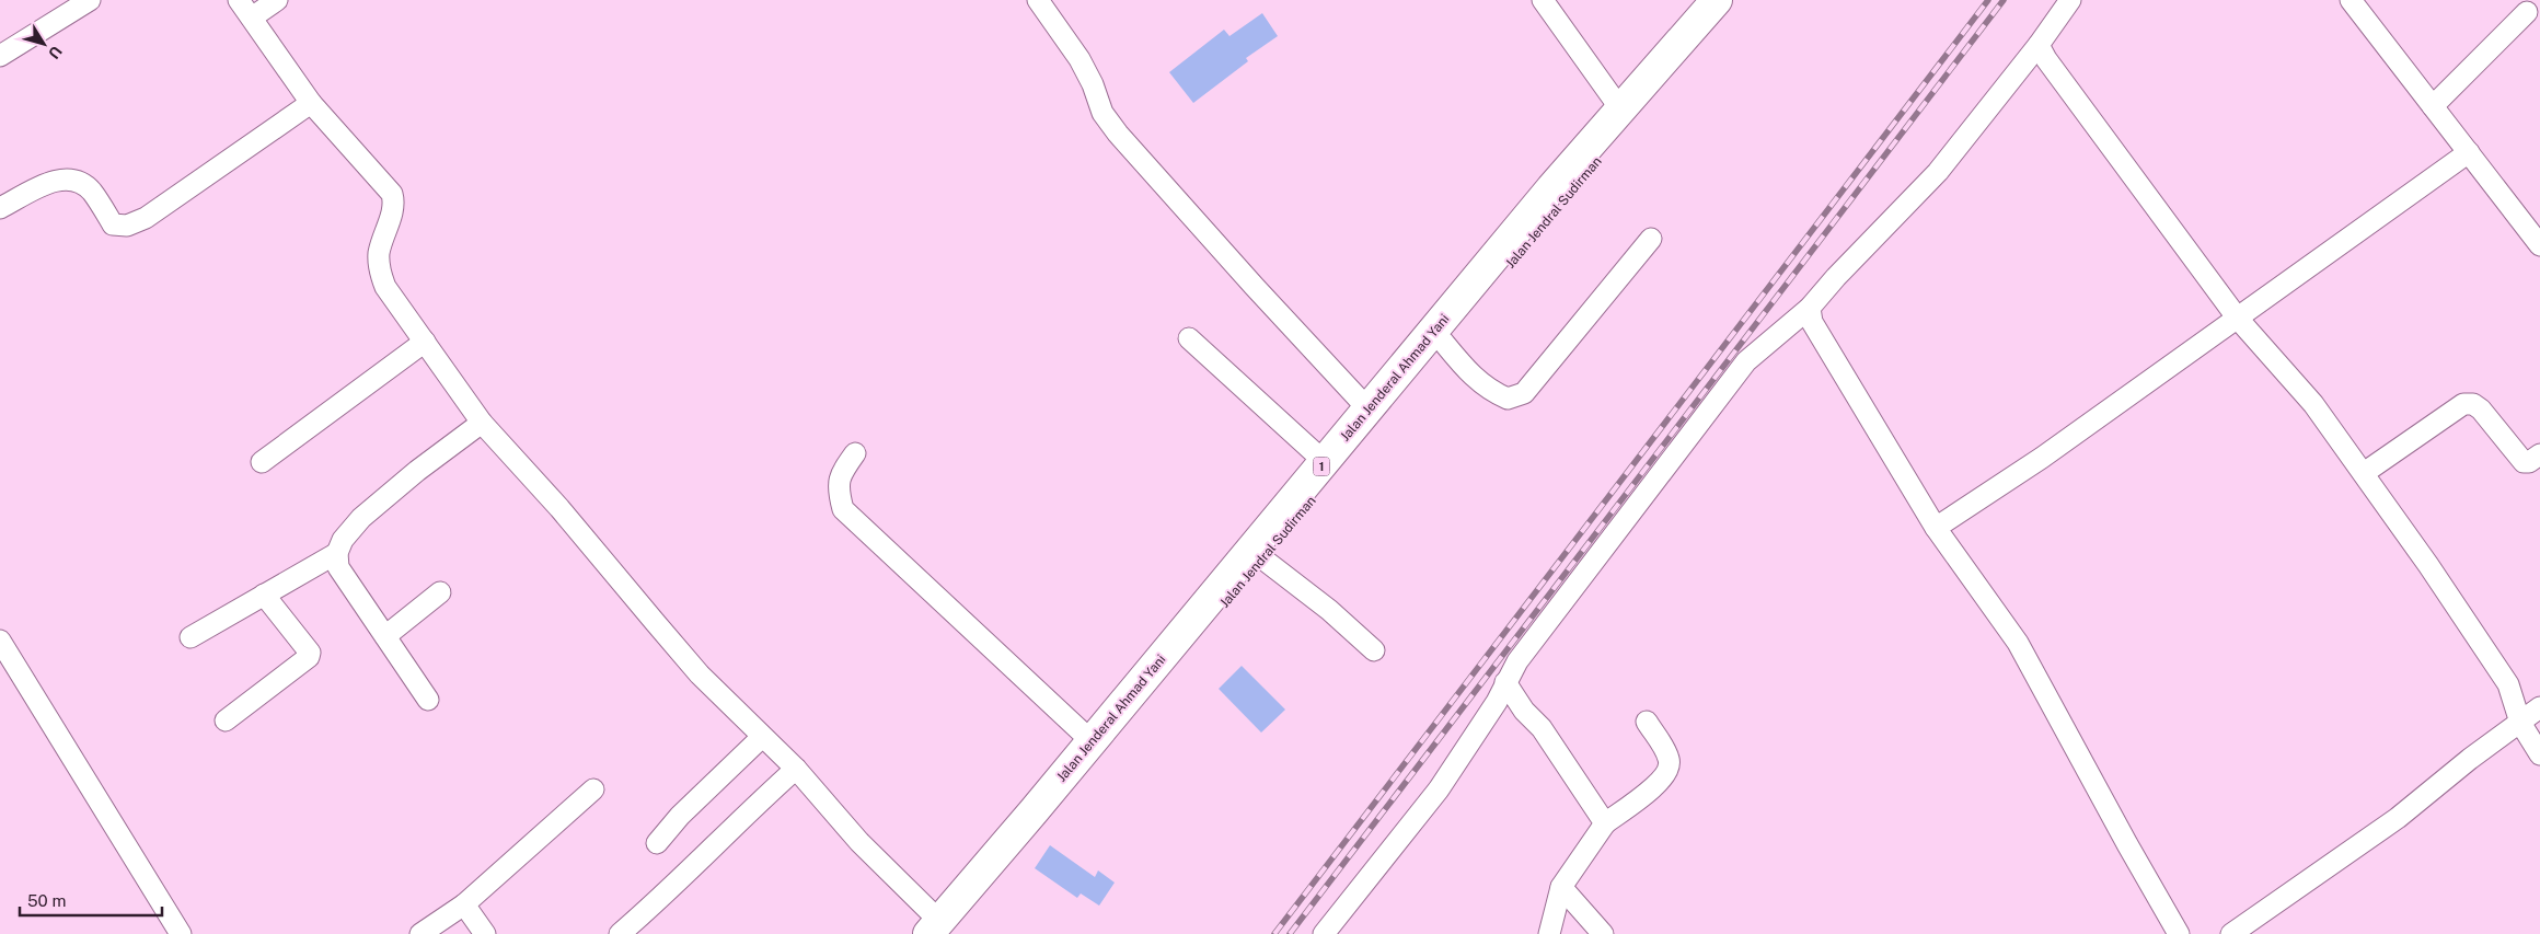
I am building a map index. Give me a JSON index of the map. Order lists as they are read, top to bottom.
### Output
{
  "streets": {
    "highway": ["Jalan Jendral Sudirman", "Jalan Jenderal Ahmad Yani", "1"]
  },
  "crossings": [
    ["Jalan Jendral Sudirman", "Jalan Jenderal Ahmad Yani"]
  ],
  "scale_bar": "50 m",
  "north": "bottom right"
}
